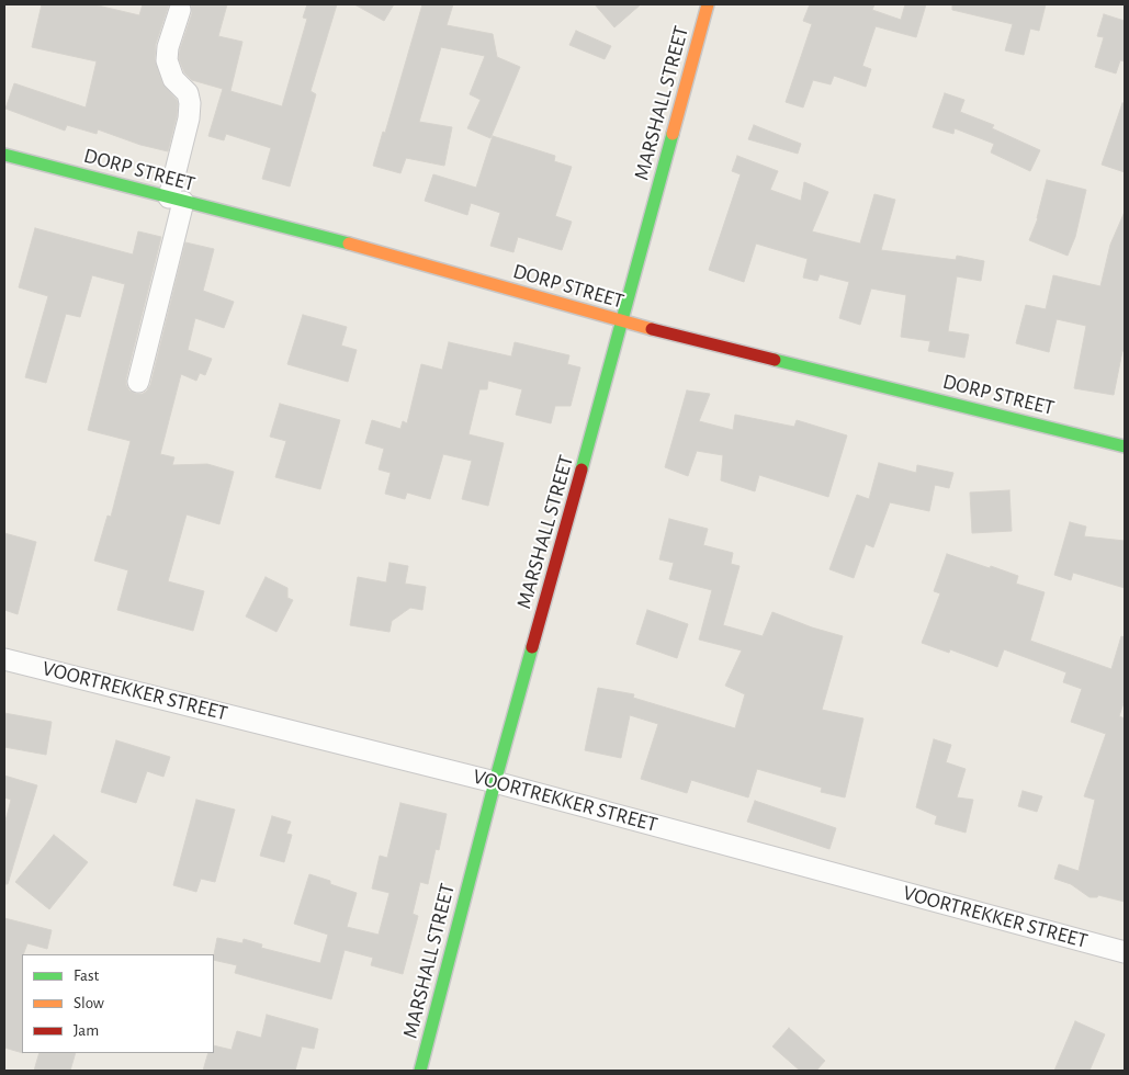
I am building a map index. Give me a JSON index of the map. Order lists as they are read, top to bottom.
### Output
{
  "streets": {
    "street": ["MARSHALL STREET", "DORP STREET", "VOORTREKKER STREET"]
  },
  "crossings": [
    ["MARSHALL STREET", "DORP STREET"],
    ["MARSHALL STREET", "VOORTREKKER STREET"]
  ],
  "legend": ["Fast", "Slow", "Jam"]
}
